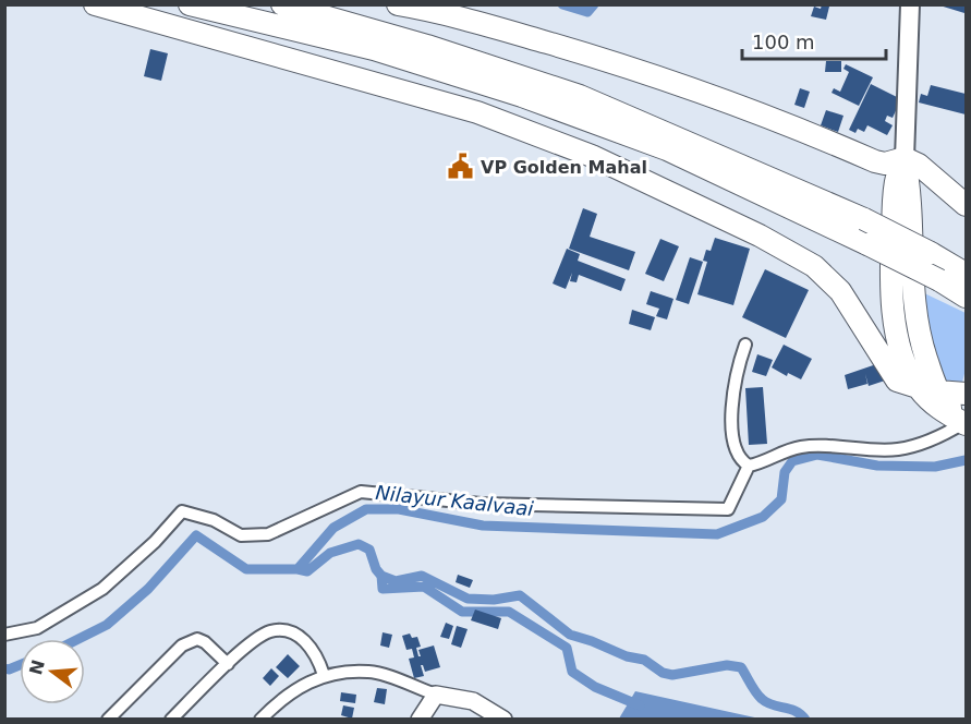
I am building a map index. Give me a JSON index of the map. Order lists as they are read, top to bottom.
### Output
{
  "water": ["Nilayur Kaalvaai"],
  "places": {
    "public building": ["VP Golden Mahal"]
  },
  "scale_bar": "100 m",
  "north": "left"
}
